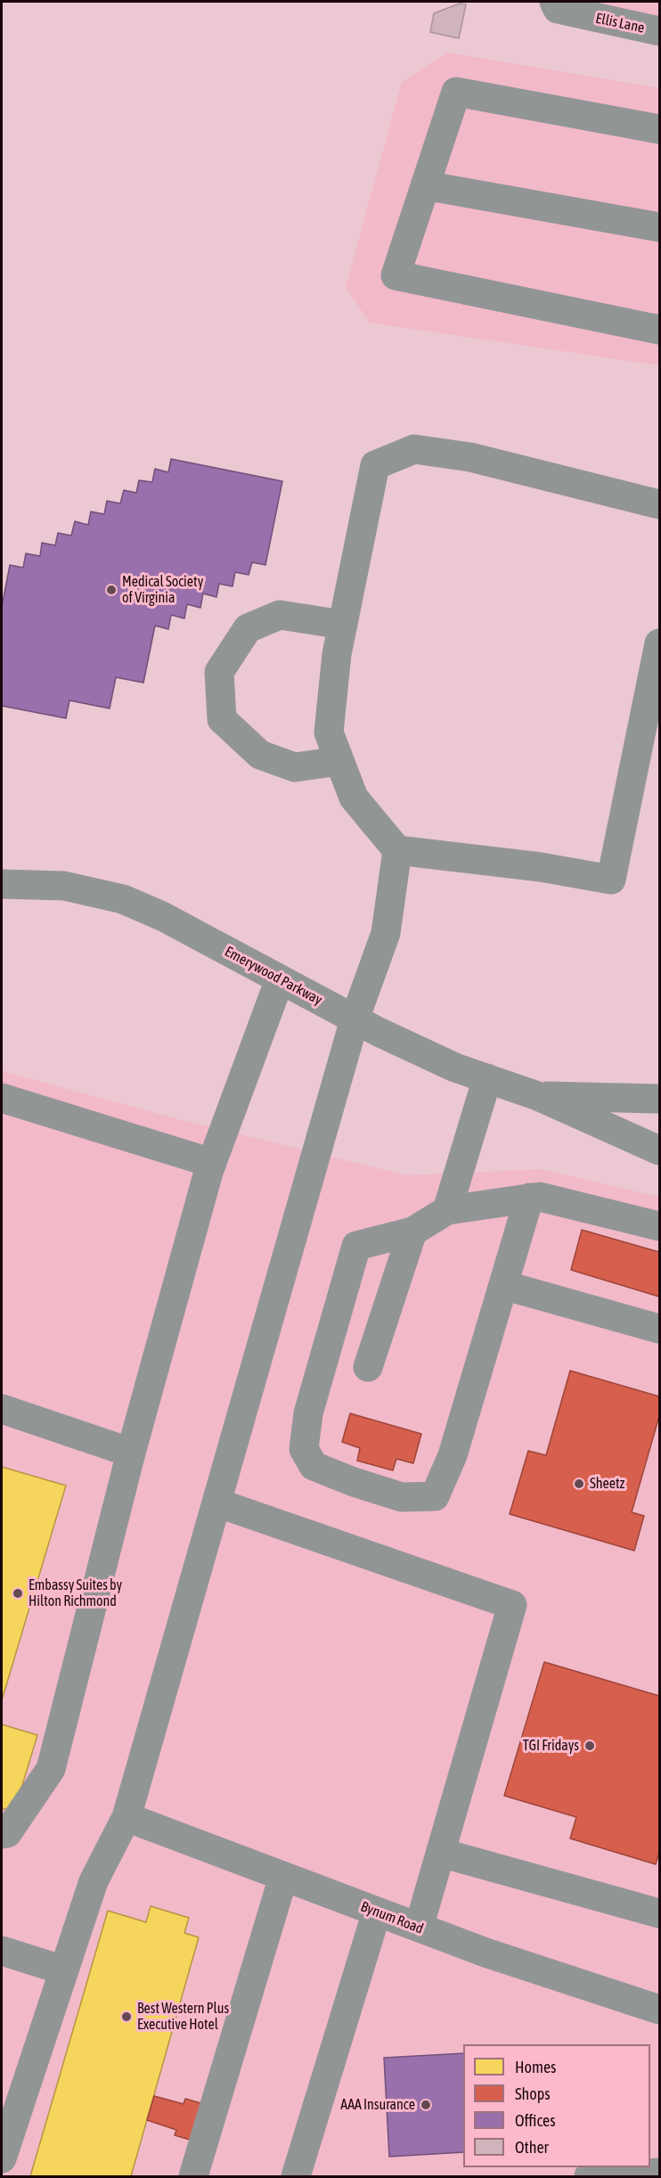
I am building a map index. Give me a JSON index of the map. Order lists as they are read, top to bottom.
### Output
{
  "streets": {
    "street": ["Ellis Lane", "Emerywood Parkway", "Bynum Road"]
  },
  "places": [
    "Medical Society of Virginia",
    "Sheetz",
    "Embassy Suites by Hilton Richmond",
    "TGI Fridays",
    "Best Western Plus Executive Hotel",
    "AAA Insurance"
  ],
  "legend": [
    "Homes",
    "Shops",
    "Offices",
    "Other"
  ]
}
